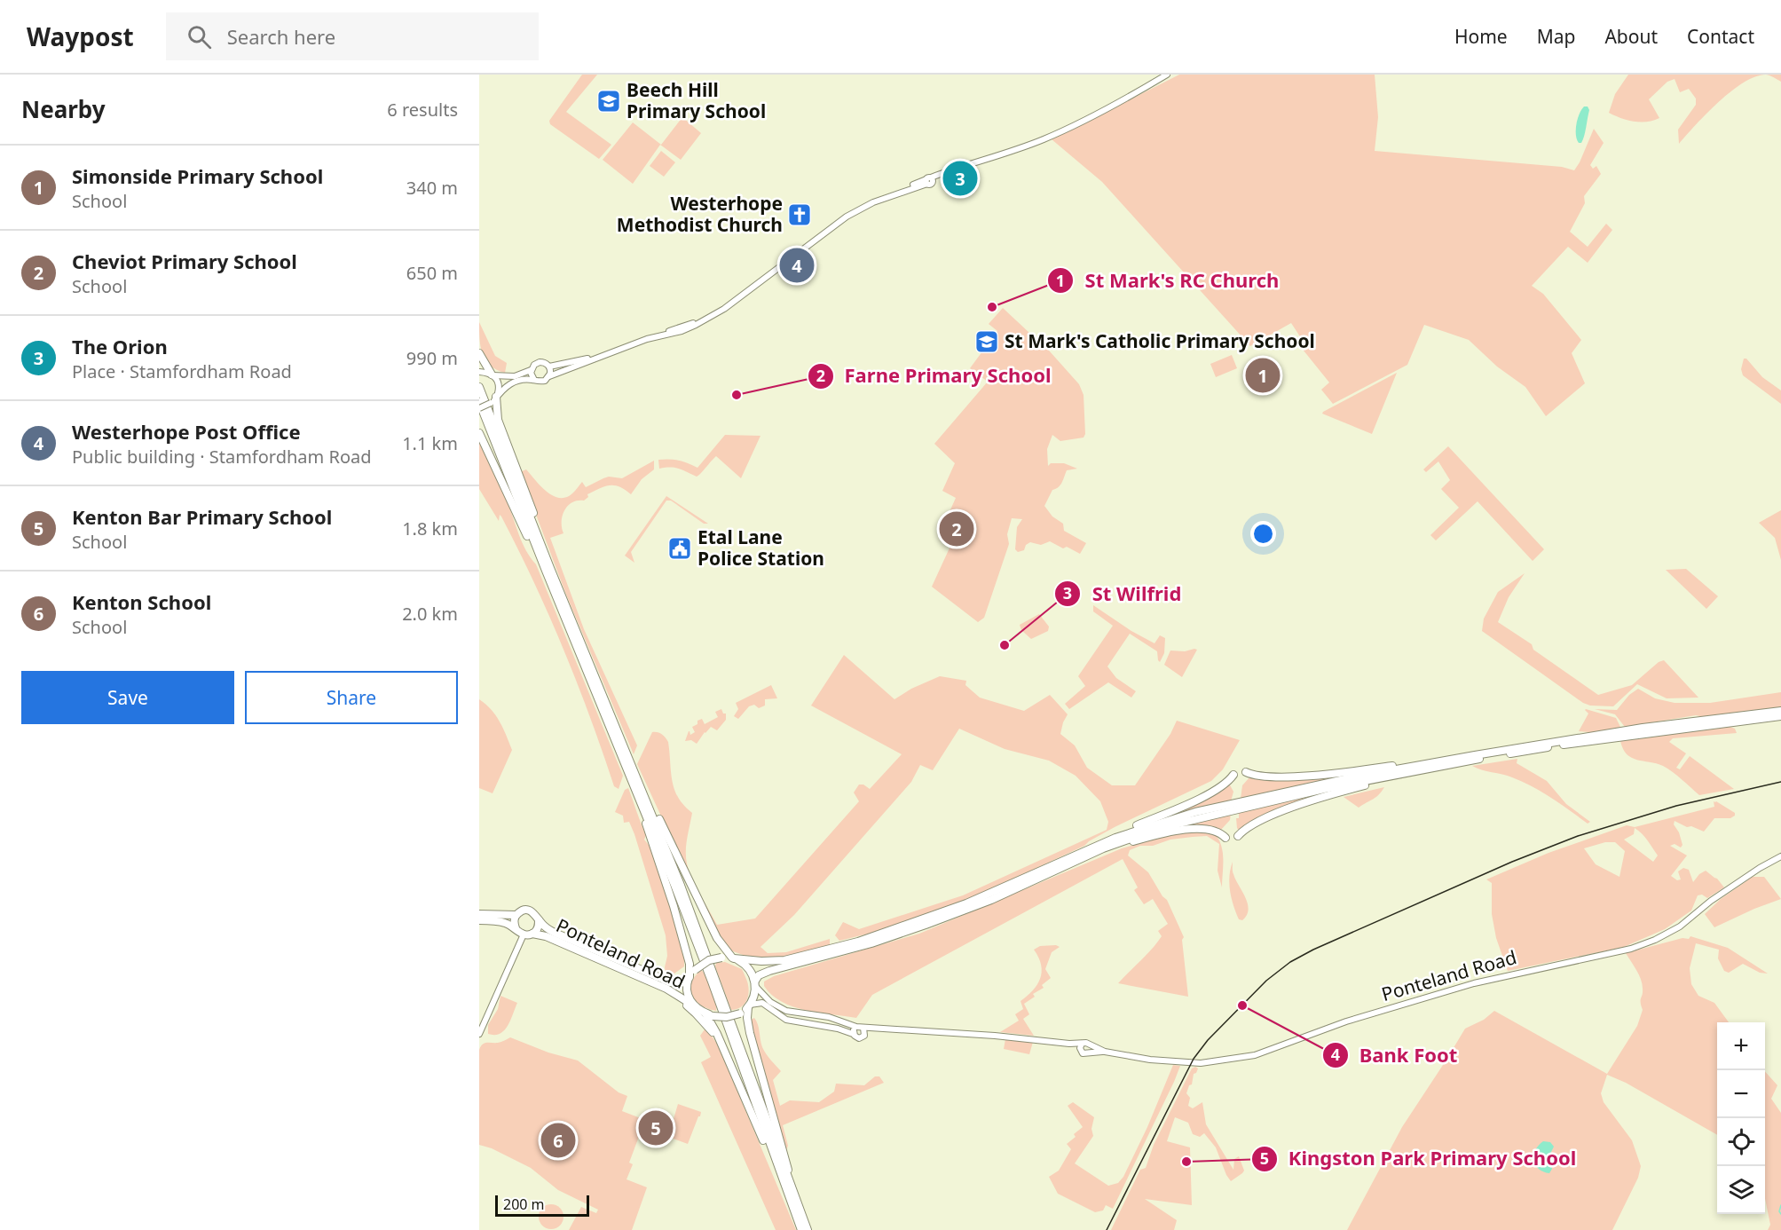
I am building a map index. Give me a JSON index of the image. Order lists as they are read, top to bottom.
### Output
{
  "streets": {
    "highway": ["Ponteland Road"]
  },
  "places": {
    "school or university": ["Beech Hill Primary School", "St Mark's Catholic Primary School"],
    "church": ["Westerhope Methodist Church"],
    "other": [
      "St Mark's RC Church",
      "Farne Primary School",
      "St Wilfrid",
      "Bank Foot",
      "Kingston Park Primary School"
    ],
    "public building": ["Etal Lane Police Station"]
  },
  "scale_bar": "200 m",
  "page": {
    "header": "Waypost",
    "search": "Search here",
    "nav": [
      "Home",
      "Map",
      "About",
      "Contact"
    ],
    "heading": ["Nearby", "6 results"],
    "list": [
      {
        "mark": "1",
        "name": "Simonside Primary School",
        "note": "School",
        "value": "340 m"
      },
      {
        "mark": "2",
        "name": "Cheviot Primary School",
        "note": "School",
        "value": "650 m"
      },
      {
        "mark": "3",
        "name": "The Orion",
        "note": "Place · Stamfordham Road",
        "value": "990 m"
      },
      {
        "mark": "4",
        "name": "Westerhope Post Office",
        "note": "Public building · Stamfordham Road",
        "value": "1.1 km"
      },
      {
        "mark": "5",
        "name": "Kenton Bar Primary School",
        "note": "School",
        "value": "1.8 km"
      },
      {
        "mark": "6",
        "name": "Kenton School",
        "note": "School",
        "value": "2.0 km"
      }
    ],
    "pins": [
      "3",
      "4",
      "1",
      "2",
      "5",
      "6"
    ],
    "buttons": ["Save", "Share"],
    "map_buttons": ["+", "−"],
    "scale": "200 m"
  }
}
